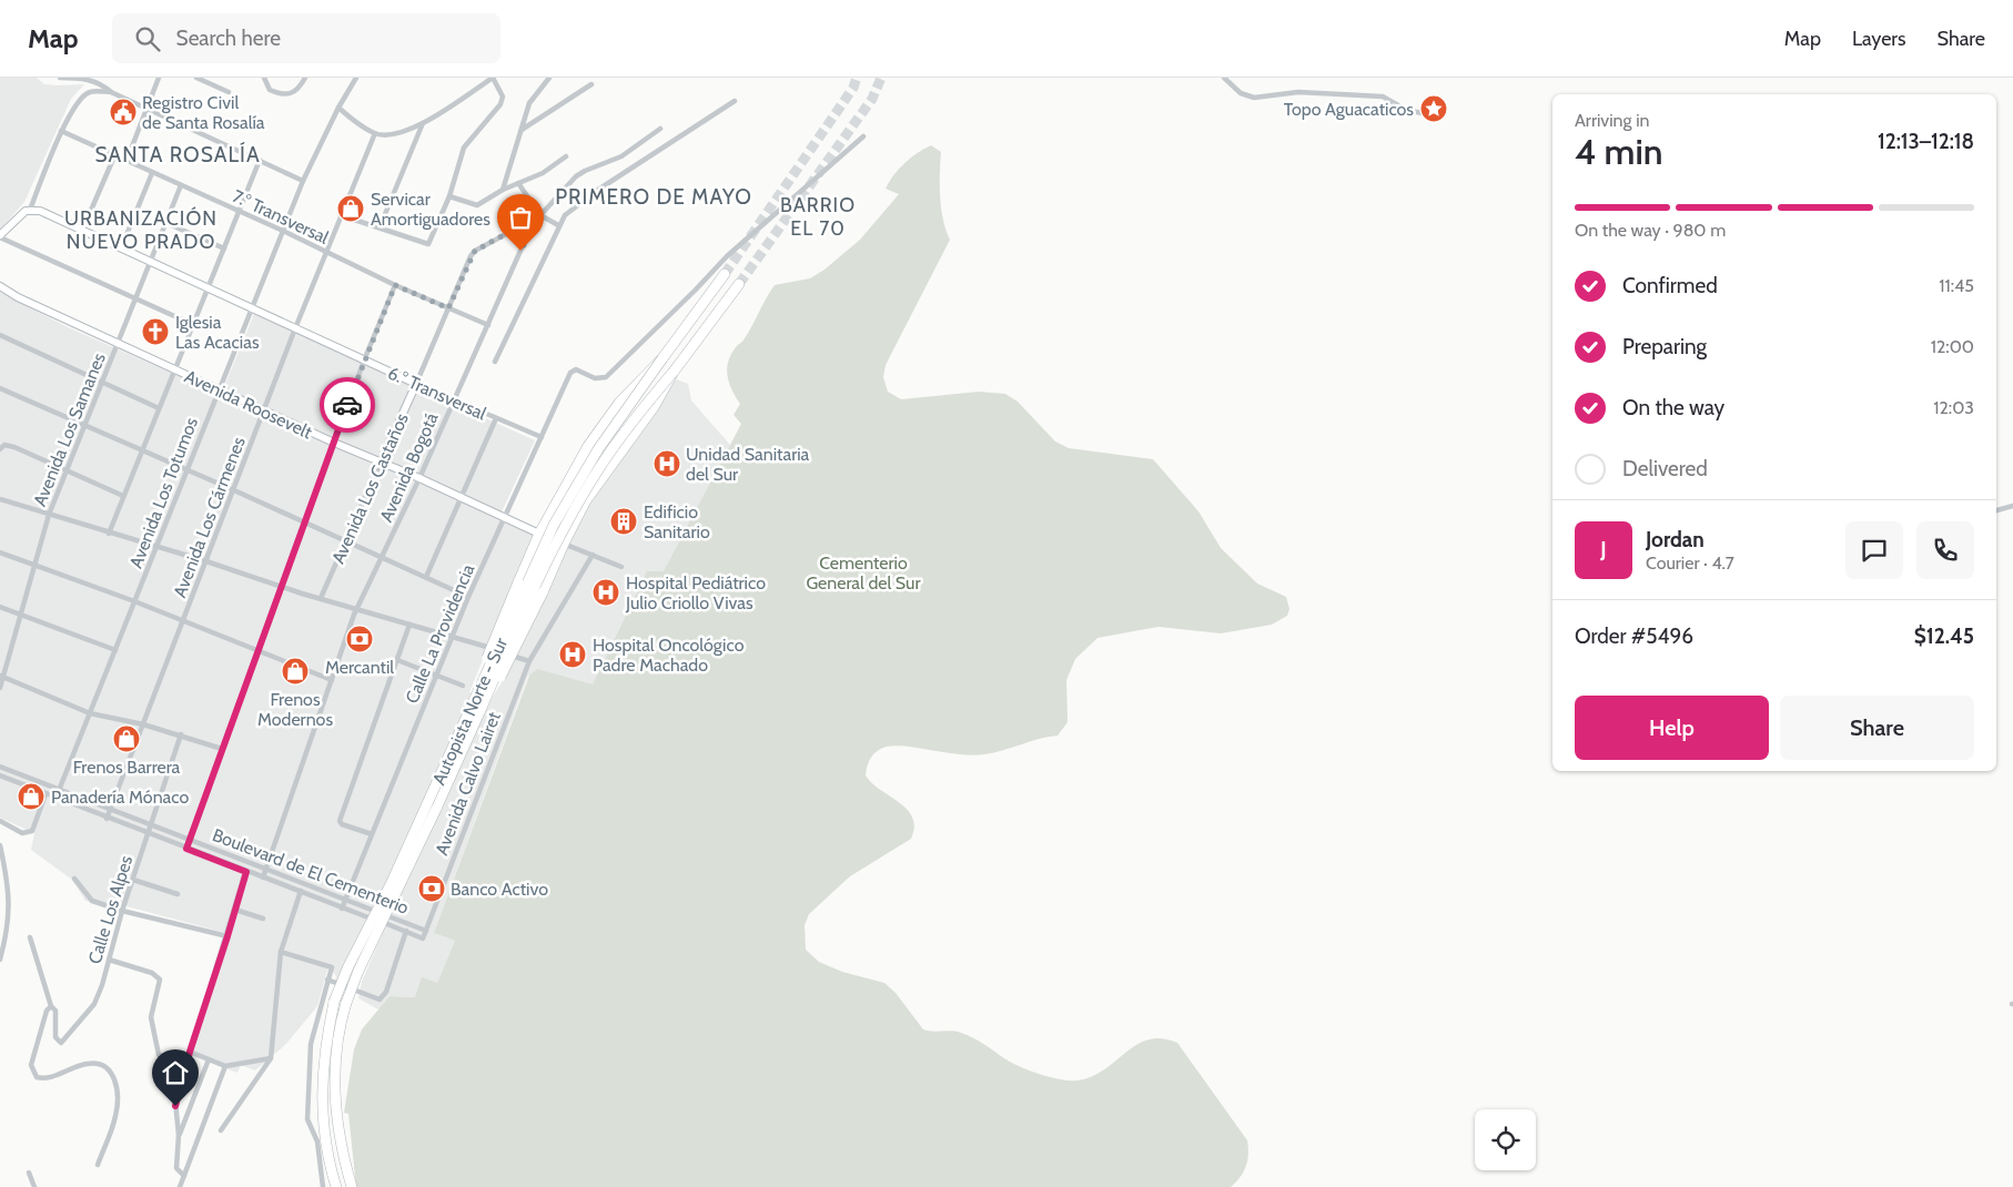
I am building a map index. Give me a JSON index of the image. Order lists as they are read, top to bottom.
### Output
{
  "streets": {
    "highway": ["Autopista Norte - Sur"],
    "street": [
      "7.° Transversal",
      "6.° Transversal",
      "Avenida Roosevelt",
      "Avenida Los Samanes",
      "Avenida Bogotá",
      "Avenida Los Castaños",
      "Avenida Los Totumos",
      "Avenida Los Cármenes",
      "Calle La Providencia",
      "Avenida Calvo Lairet",
      "Boulevard de El Cementerio",
      "Calle Los Alpes"
    ]
  },
  "crossings": [
    ["7.° Transversal", "Avenida Los Samanes"],
    ["7.° Transversal", "Avenida Bogotá"],
    ["7.° Transversal", "Avenida Los Castaños"],
    ["7.° Transversal", "Avenida Los Totumos"],
    ["7.° Transversal", "Avenida Los Cármenes"],
    ["6.° Transversal", "Avenida Los Samanes"],
    ["6.° Transversal", "Avenida Bogotá"],
    ["6.° Transversal", "Avenida Los Castaños"],
    ["6.° Transversal", "Avenida Los Totumos"],
    ["6.° Transversal", "Avenida Los Cármenes"],
    ["6.° Transversal", "Calle La Providencia"],
    ["Avenida Roosevelt", "Avenida Los Samanes"],
    ["Avenida Roosevelt", "Avenida Bogotá"],
    ["Avenida Roosevelt", "Avenida Los Castaños"],
    ["Avenida Roosevelt", "Avenida Los Totumos"],
    ["Avenida Roosevelt", "Avenida Los Cármenes"],
    ["Avenida Roosevelt", "Calle La Providencia"],
    ["Avenida Roosevelt", "Avenida Calvo Lairet"],
    ["Avenida Bogotá", "Avenida Los Castaños"],
    ["Avenida Bogotá", "Boulevard de El Cementerio"],
    ["Avenida Los Totumos", "Boulevard de El Cementerio"],
    ["Avenida Los Cármenes", "Boulevard de El Cementerio"],
    ["Calle La Providencia", "Boulevard de El Cementerio"],
    ["Avenida Calvo Lairet", "Boulevard de El Cementerio"],
    ["Boulevard de El Cementerio", "Calle Los Alpes"]
  ],
  "districts": [
    "SANTA ROSALÍA",
    "PRIMERO DE MAYO",
    "BARRIO EL 70",
    "URBANIZACIÓN NUEVO PRADO"
  ],
  "parks": ["Cementerio General del Sur"],
  "places": {
    "place": ["Topo Aguacaticos"],
    "public building": ["Registro Civil de Santa Rosalía"],
    "shop": [
      "Servicar Amortiguadores",
      "Frenos Modernos",
      "Frenos Barrera",
      "Panadería Mónaco"
    ],
    "church": ["Iglesia Las Acacias"],
    "hospital": ["Unidad Sanitaria del Sur", "Hospital Pediátrico Julio Criollo Vivas", "Hospital Oncológico Padre Machado"],
    "building": ["Edificio Sanitario"],
    "bank": ["Mercantil", "Banco Activo"]
  },
  "page": {
    "header": "Map",
    "search": "Search here",
    "nav": ["Map", "Layers", "Share"],
    "heading": ["4 min", "Arriving in", "12:13–12:18"],
    "panel": [
      "Jordan",
      "Courier · 4.7",
      "Order #5496",
      "$12.45"
    ],
    "bar": "On the way · 980 m",
    "list": [
      ["Confirmed", "11:45"],
      ["Preparing", "12:00"],
      ["On the way", "12:03"],
      "Delivered"
    ],
    "round": "J",
    "buttons": ["Help", "Share"]
  }
}
